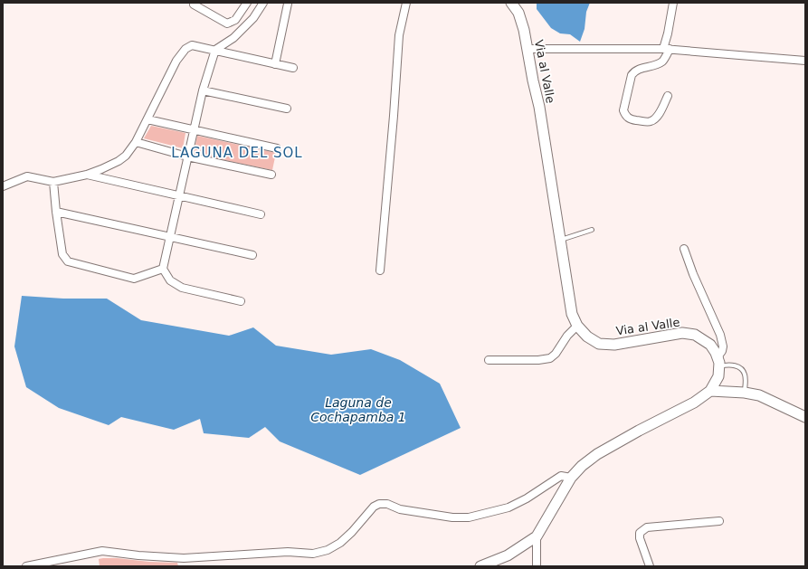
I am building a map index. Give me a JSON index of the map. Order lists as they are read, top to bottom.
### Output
{
  "streets": {
    "main road": ["Via al Valle"]
  },
  "districts": ["LAGUNA DEL SOL"],
  "water": ["Laguna de Cochapamba 1"]
}
